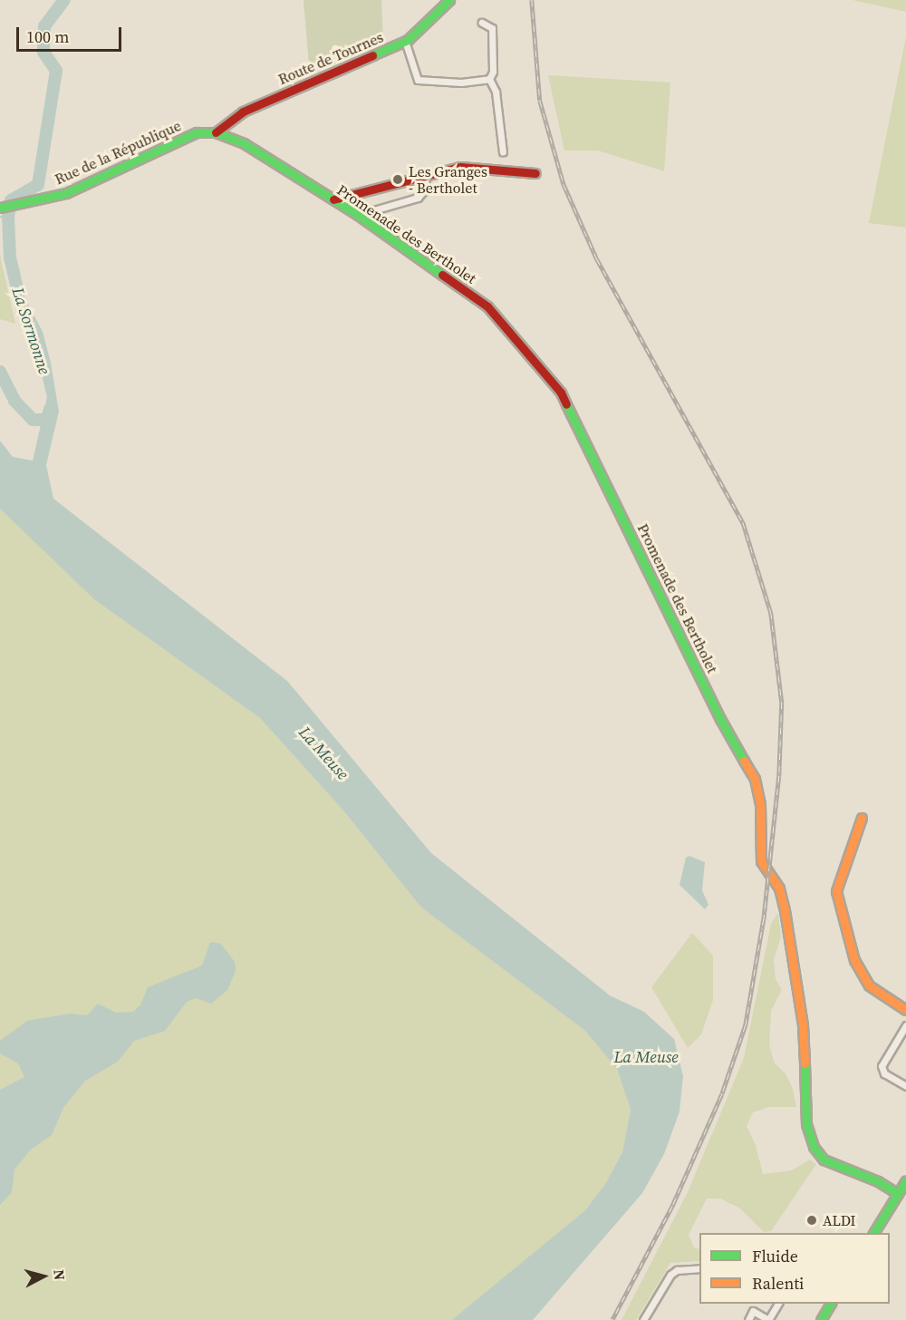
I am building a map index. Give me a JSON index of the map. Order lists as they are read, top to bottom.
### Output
{
  "streets": {
    "street": ["Route de Tournes", "Rue de la République", "Promenade des Bertholet"]
  },
  "crossings": [
    ["Route de Tournes", "Rue de la République"],
    ["Route de Tournes", "Promenade des Bertholet"],
    ["Rue de la République", "Promenade des Bertholet"]
  ],
  "water": ["La Sormonne", "La Meuse"],
  "places": ["Les Granges - Bertholet", "ALDI"],
  "legend": ["Fluide", "Ralenti"],
  "scale_bar": "100 m",
  "north": "right"
}
